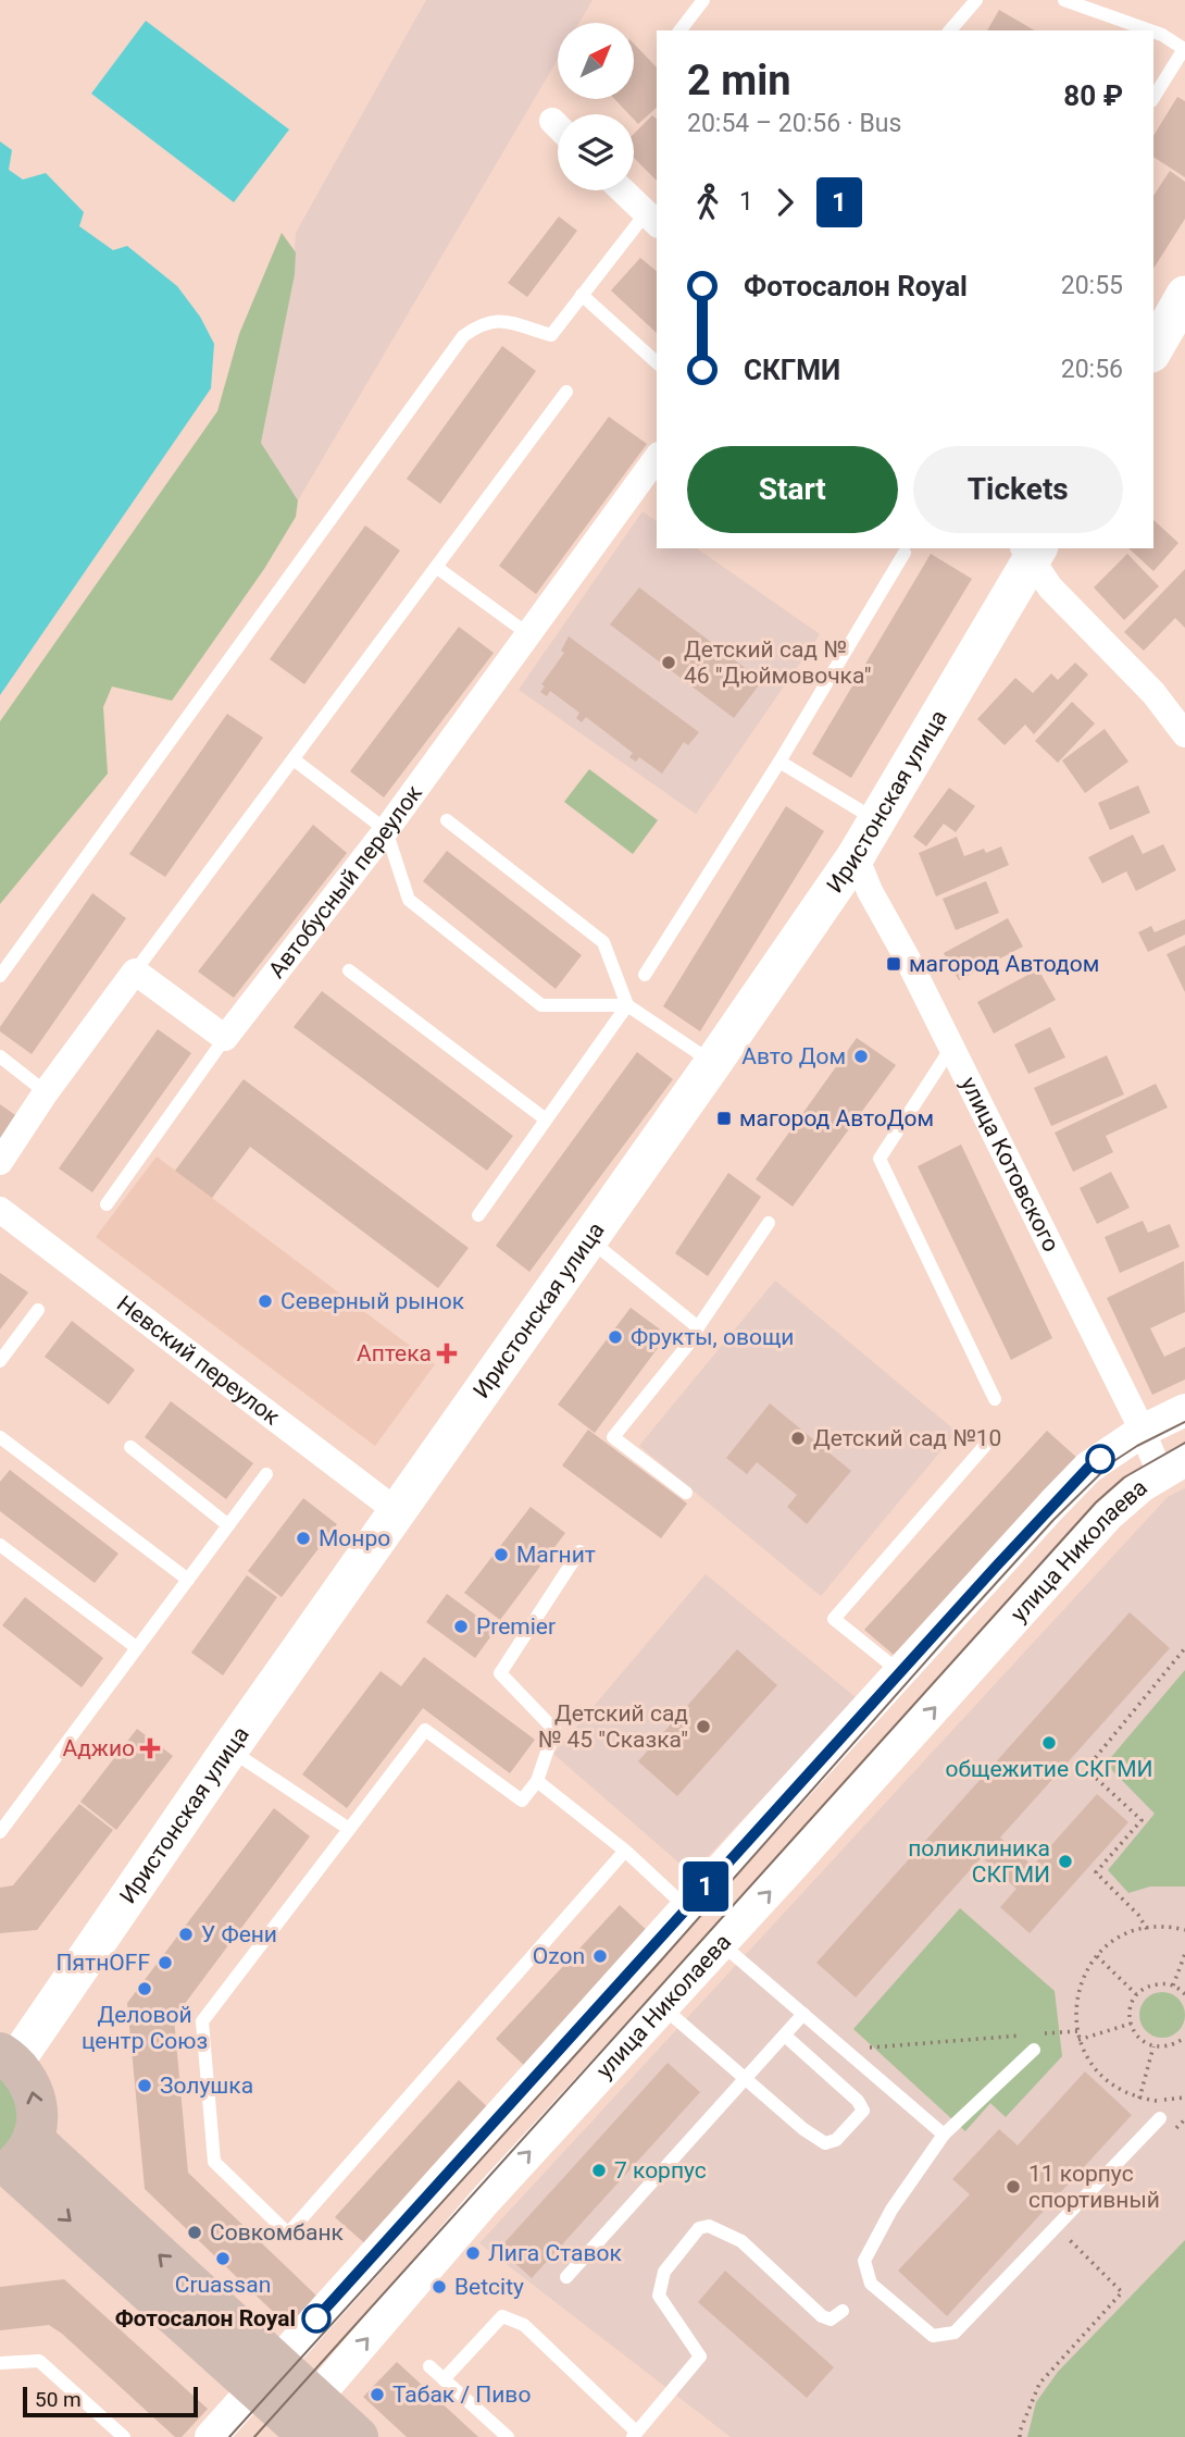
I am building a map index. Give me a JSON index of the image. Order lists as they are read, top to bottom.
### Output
{
  "streets": {
    "main road": ["Иристонская улица"],
    "street": [
      "Автобусный переулок",
      "улица Котовского",
      "Невский переулок",
      "улица Николаева"
    ]
  },
  "crossings": [
    ["Иристонская улица", "улица Котовского"],
    ["Иристонская улица", "Невский переулок"],
    ["улица Котовского", "улица Николаева"]
  ],
  "places": {
    "other": [
      "Детский сад № 46 \"Дюймовочка\"",
      "Авто Дом",
      "Северный рынок",
      "Фрукты, овощи",
      "Детский сад №10",
      "Монро",
      "Магнит",
      "Premier",
      "Детский сад № 45 \"Сказка\"",
      "общежитие СКГМИ",
      "поликлиника СКГМИ",
      "У Фени",
      "Ozon",
      "ПятнOFF",
      "Деловой центр Союз",
      "Золушка",
      "7 корпус",
      "11 корпус спортивный",
      "Совкомбанк",
      "Лига Ставок",
      "Cruassan",
      "Betcity",
      "Фотосалон Royal",
      "Табак / Пиво"
    ],
    "transit": ["магород Автодом", "магород АвтоДом"],
    "health": ["Аптека", "Аджио"]
  },
  "lines": ["bus line 1"],
  "scale_bar": "50 m",
  "north": "top right",
  "page": {
    "on_map": "1",
    "heading": ["2 min", "20:54 – 20:56 · Bus", "80 ₽"],
    "legs": ["1", "1"],
    "list": [
      {
        "name": "Фотосалон Royal",
        "value": "20:55"
      },
      {
        "name": "СКГМИ",
        "value": "20:56"
      }
    ],
    "buttons": ["Start", "Tickets"],
    "scale": "50 m"
  }
}
